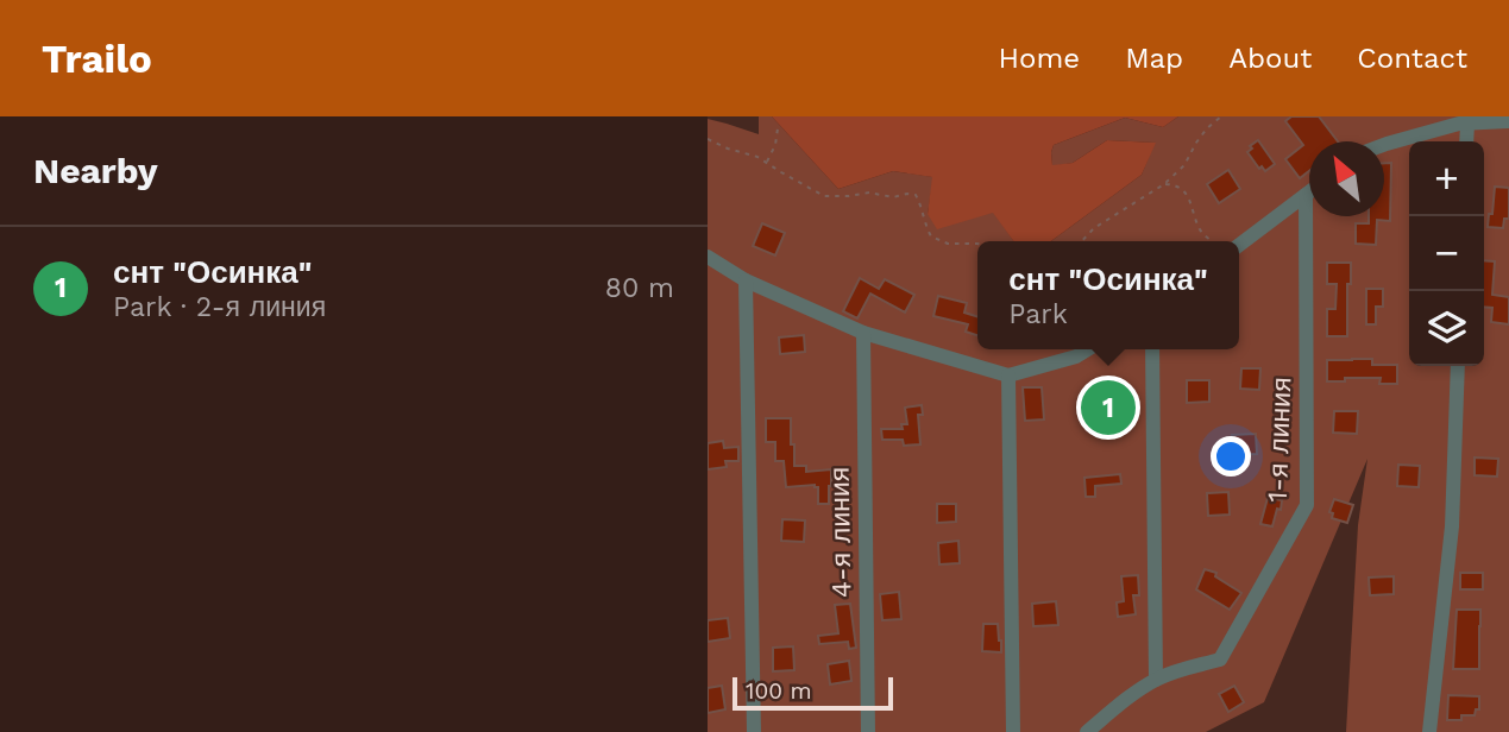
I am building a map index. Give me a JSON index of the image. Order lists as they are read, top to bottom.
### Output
{
  "streets": {
    "street": ["1-я линия", "4-я линия"]
  },
  "scale_bar": "100 m",
  "north": "top left",
  "page": {
    "header": "Trailo",
    "nav": [
      "Home",
      "Map",
      "About",
      "Contact"
    ],
    "heading": "Nearby",
    "map_buttons": ["+", "−"],
    "list": [
      {
        "mark": "1",
        "name": "снт \"Осинка\"",
        "note": "Park · 2-я линия",
        "value": "80 m"
      }
    ],
    "popup": ["снт \"Осинка\"", "Park"],
    "pins": "1",
    "scale": "100 m"
  }
}
